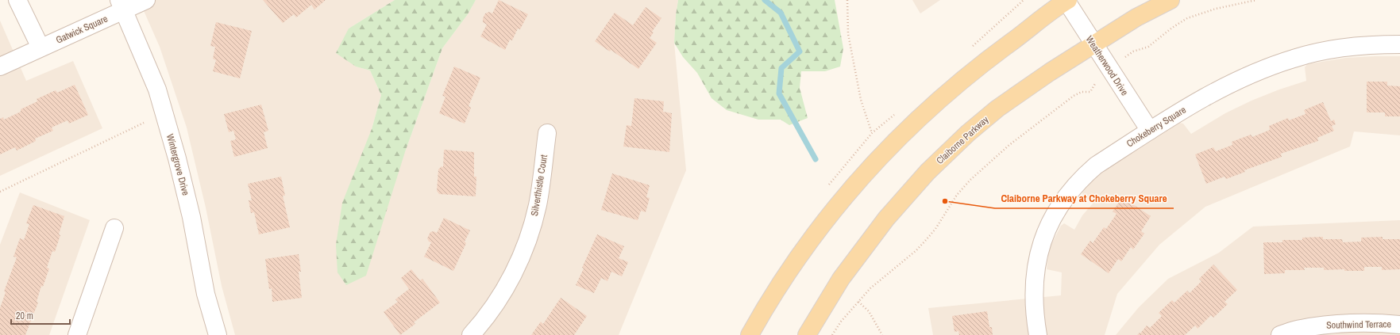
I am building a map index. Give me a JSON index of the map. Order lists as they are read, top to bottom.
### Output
{
  "streets": {
    "main road": ["Claiborne Parkway"],
    "street": [
      "Gatwick Square",
      "Weatherwood Drive",
      "Chokeberry Square",
      "Wintergrove Drive",
      "Silverthistle Court",
      "Southwind Terrace"
    ]
  },
  "crossings": [
    ["Gatwick Square", "Wintergrove Drive"],
    ["Weatherwood Drive", "Chokeberry Square"],
    ["Weatherwood Drive", "Claiborne Parkway"]
  ],
  "places": ["Claiborne Parkway at Chokeberry Square"],
  "scale_bar": "20 m"
}
